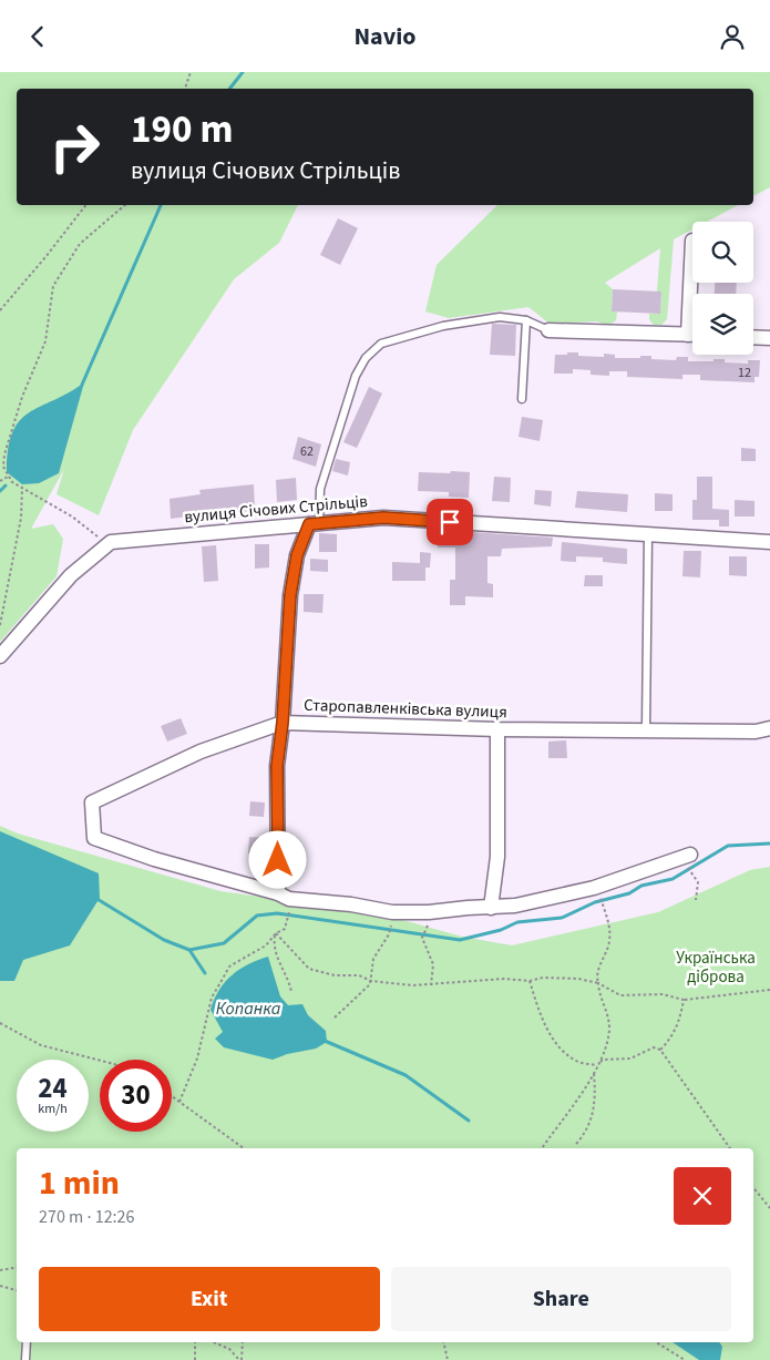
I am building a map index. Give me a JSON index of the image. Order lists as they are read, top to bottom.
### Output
{
  "streets": {
    "street": ["вулиця Січових Стрільців", "Старопавленківська вулиця"]
  },
  "water": ["Копанка"],
  "parks": ["Українська діброва"],
  "house_numbers": ["12", "62"],
  "page": {
    "header": "Navio",
    "turn": ["190 m", "вулиця Січових Стрільців"],
    "speed": "24 km/h",
    "limit": "30",
    "heading": ["1 min", "270 m · 12:26"],
    "buttons": ["Exit", "Share"]
  }
}
